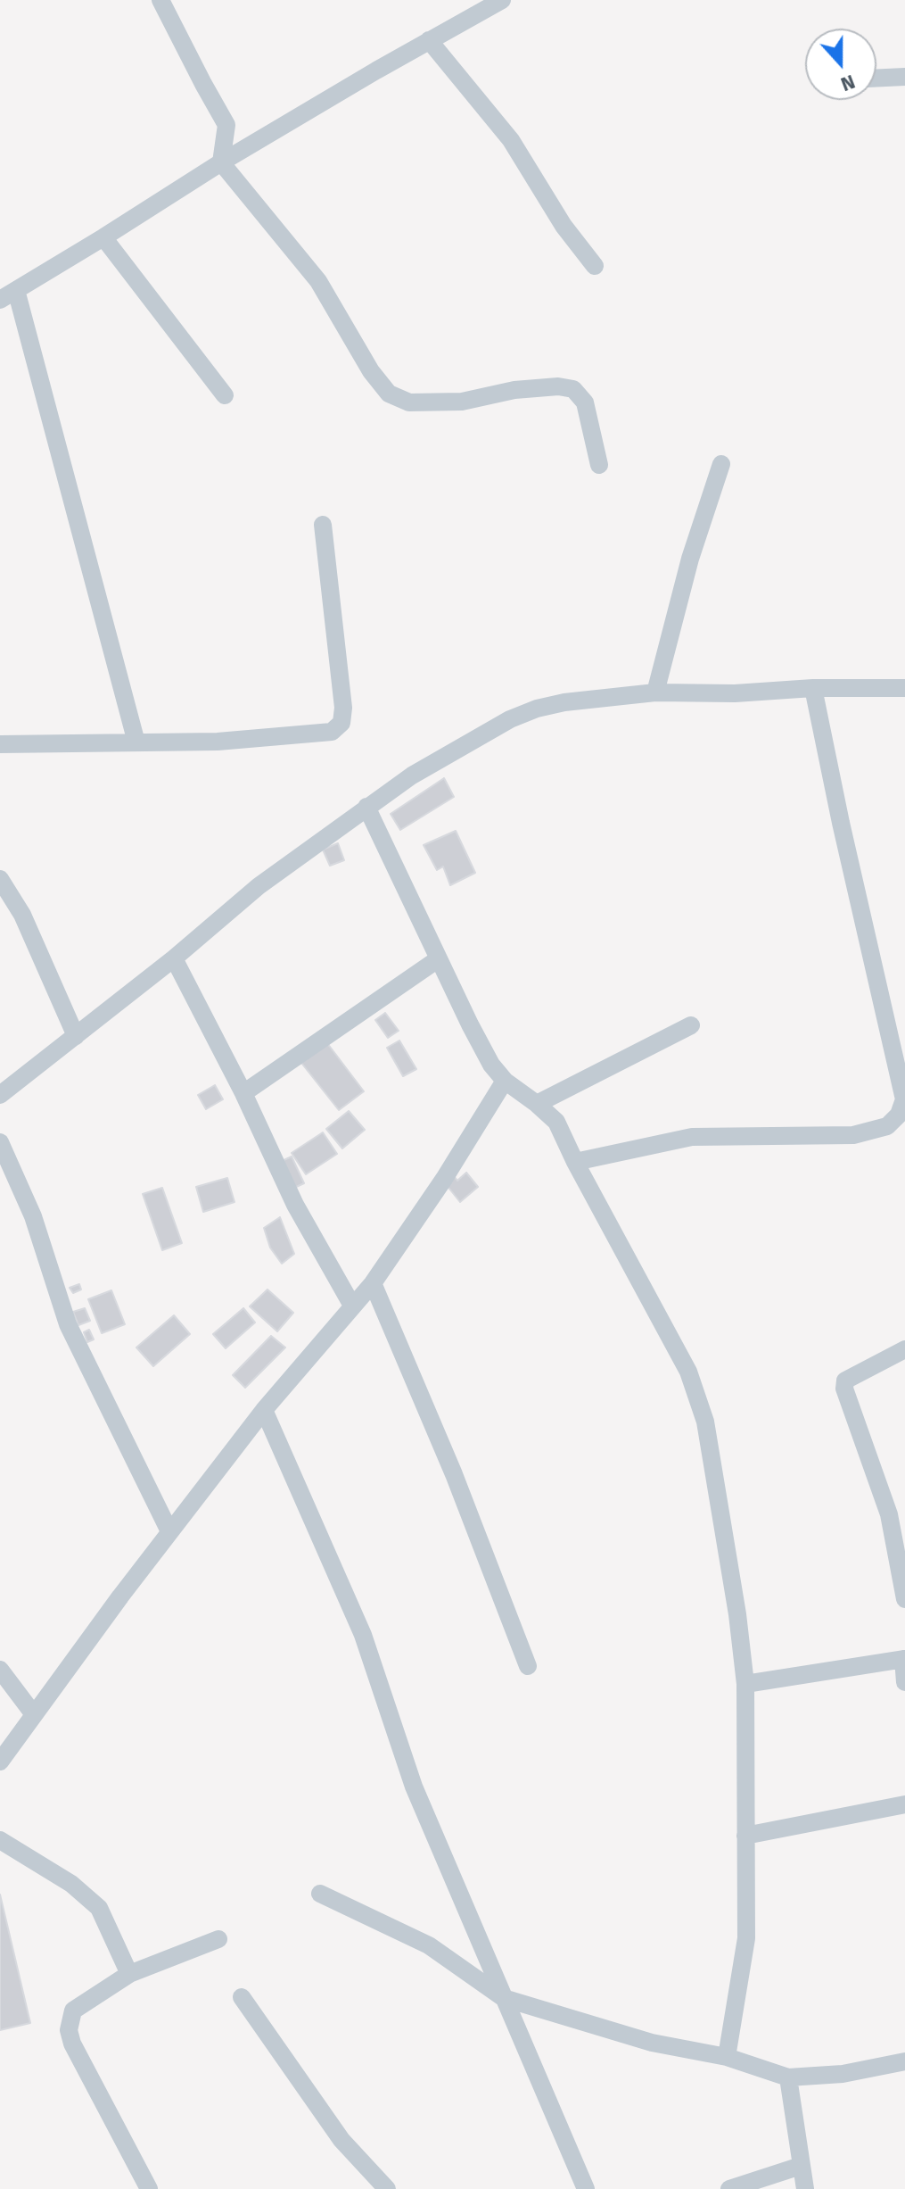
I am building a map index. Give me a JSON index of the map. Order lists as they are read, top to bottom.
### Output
{
  "north": "bottom"
}
